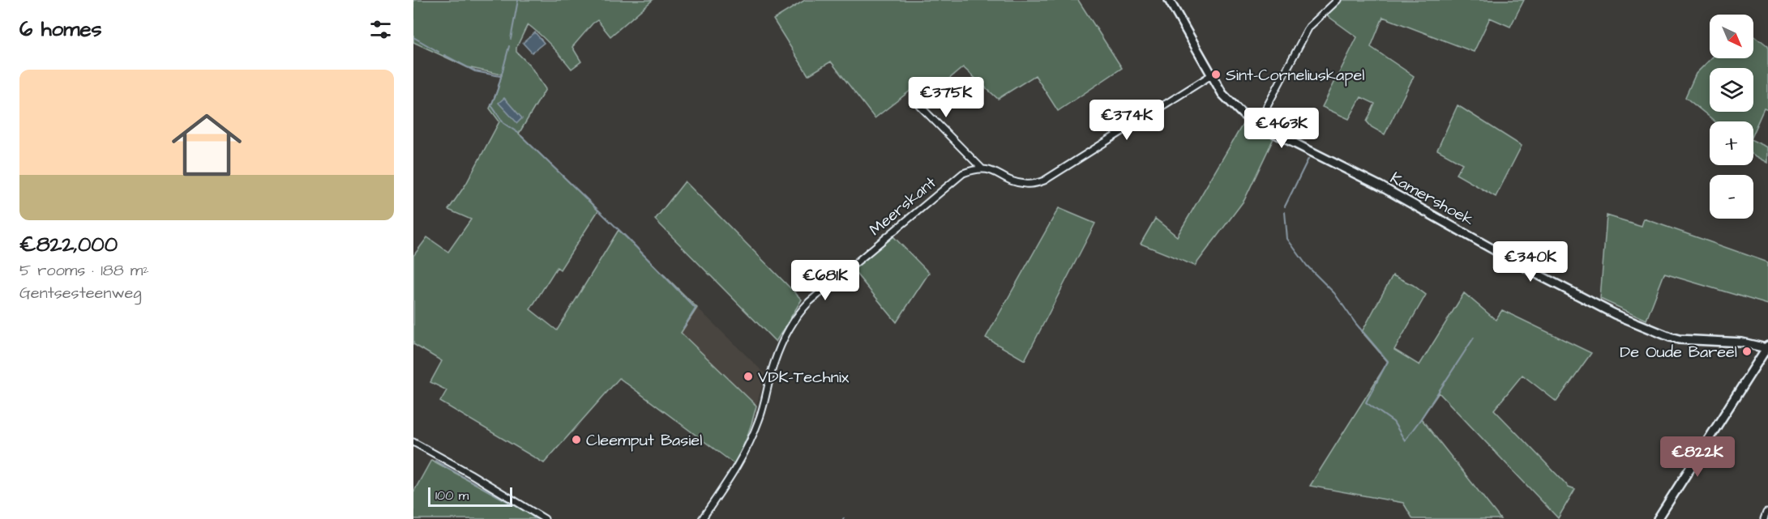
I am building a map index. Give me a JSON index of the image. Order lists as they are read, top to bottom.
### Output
{
  "streets": {
    "street": ["Kamershoek", "Meerskant"]
  },
  "places": [
    "Sint-Corneliuskapel",
    "De Oude Bareel",
    "VDK-Technix",
    "Cleemput Basiel"
  ],
  "scale_bar": "100 m",
  "north": "bottom right",
  "page": {
    "heading": "6 homes",
    "map_buttons": ["+", "−"],
    "list": [
      {
        "name": "€822,000",
        "note": "5 rooms · 188 m² · Gentsesteenweg"
      }
    ],
    "price": [
      "€375K",
      "€374K",
      "€463K",
      "€340K",
      "€681K",
      "€822K"
    ],
    "scale": "100 m"
  }
}
